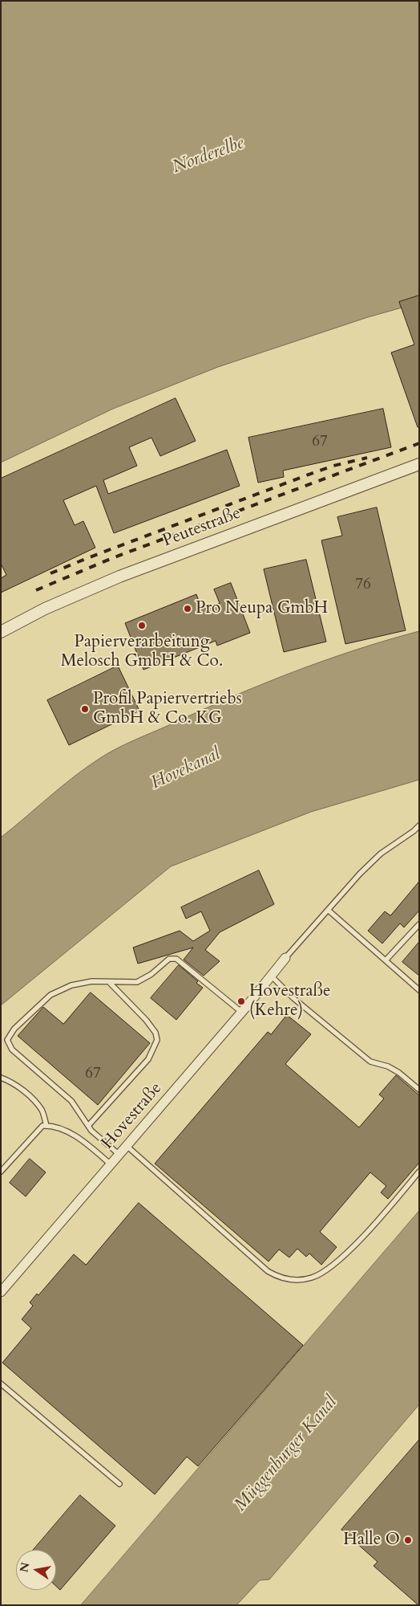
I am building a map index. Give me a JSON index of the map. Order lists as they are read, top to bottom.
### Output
{
  "streets": {
    "street": ["Peutestraße", "Hovestraße"]
  },
  "water": ["Norderelbe", "Hovekanal", "Müggenburger Kanal"],
  "places": [
    "Pro Neupa GmbH",
    "Papierverarbeitung Melosch GmbH & Co.",
    "Profil Papiervertriebs GmbH & Co. KG",
    "Hovestraße (Kehre)",
    "Halle O"
  ],
  "house_numbers": ["67", "76", "67"],
  "north": "left"
}
